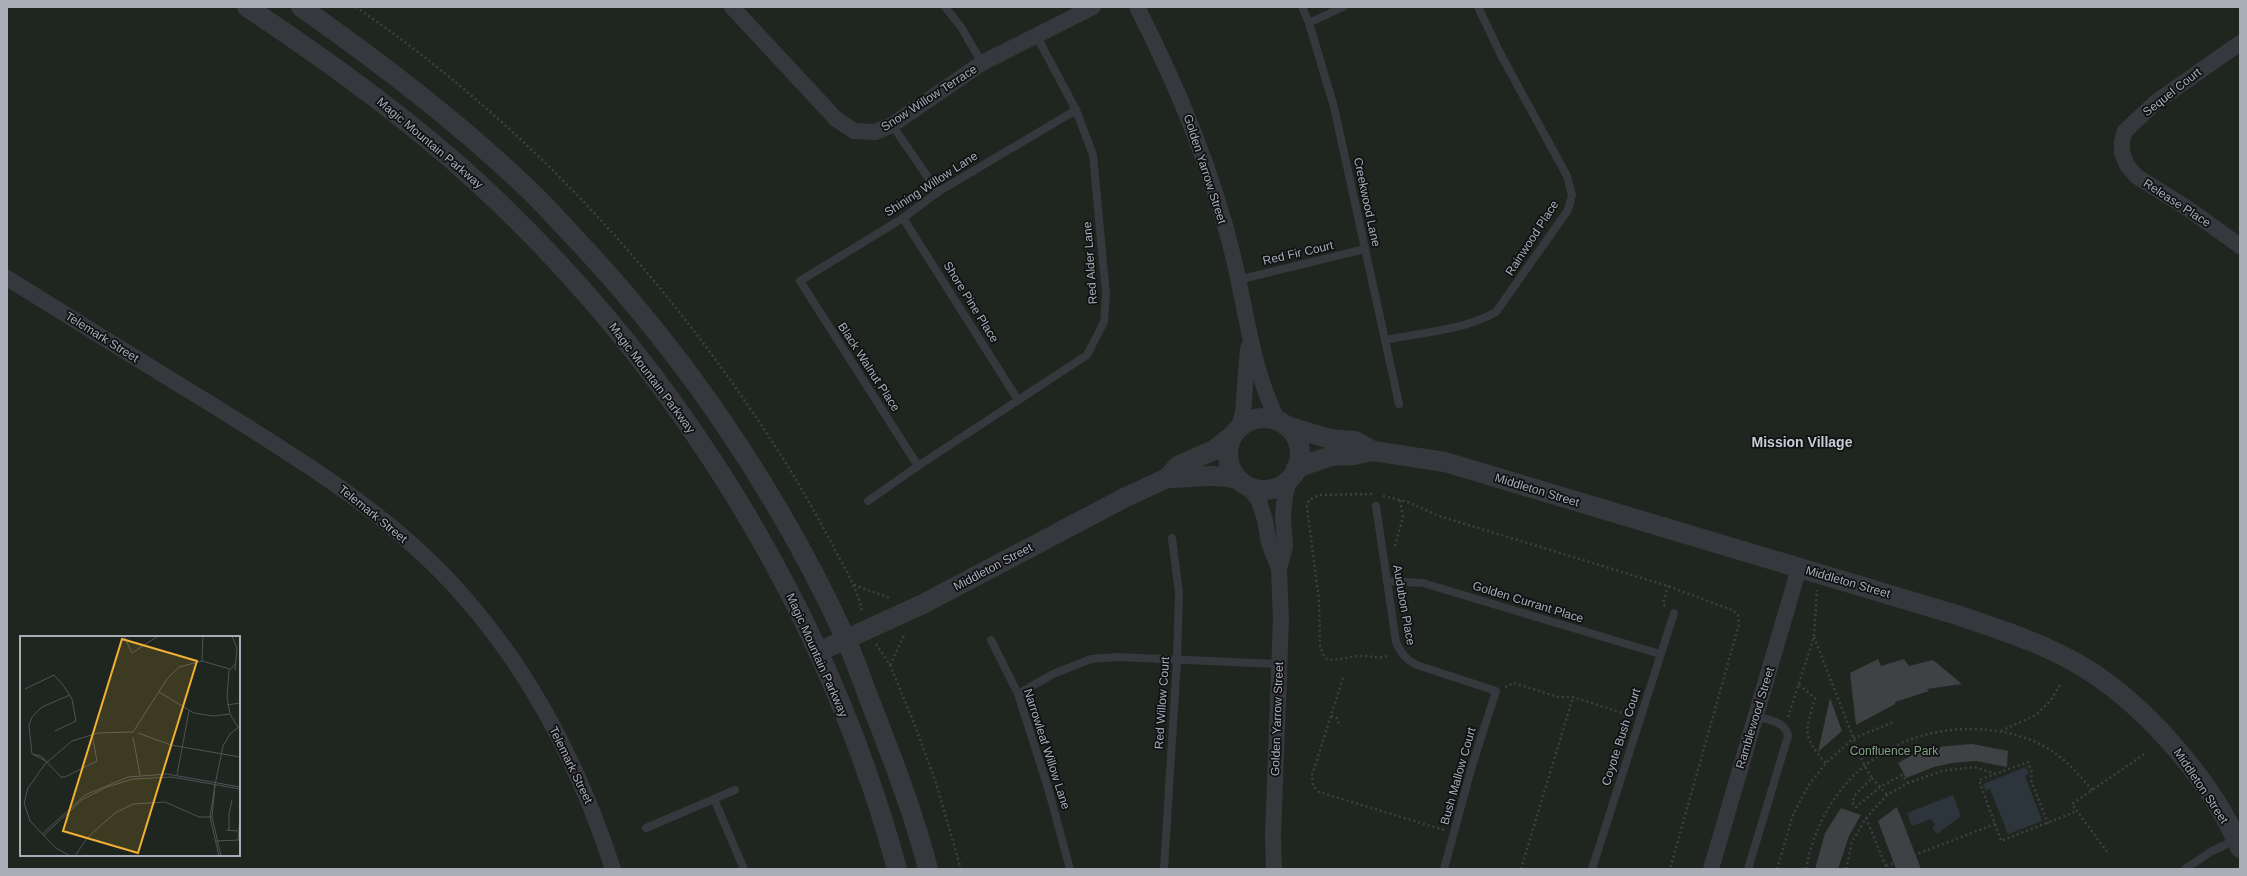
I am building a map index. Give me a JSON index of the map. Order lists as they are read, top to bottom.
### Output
{
  "streets": {
    "street": [
      "Sequel Court",
      "Snow Willow Terrace",
      "Magic Mountain Parkway",
      "Golden Yarrow Street",
      "Release Place",
      "Telemark Street",
      "Middleton Street",
      "Ramblewood Street"
    ],
    "lane": [
      "Shining Willow Lane",
      "Creekwood Lane",
      "Rainwood Place",
      "Red Fir Court",
      "Red Alder Lane",
      "Shore Pine Place",
      "Black Walnut Place",
      "Golden Currant Place",
      "Audubon Place",
      "Red Willow Court",
      "Coyote Bush Court",
      "Narrowleaf Willow Lane",
      "Bush Mallow Court"
    ]
  },
  "crossings": [
    ["Sequel Court", "Release Place"],
    ["Snow Willow Terrace", "Red Alder Lane"],
    ["Magic Mountain Parkway", "Middleton Street"],
    ["Golden Yarrow Street", "Red Fir Court"],
    ["Golden Yarrow Street", "Middleton Street"],
    ["Shining Willow Lane", "Red Alder Lane"],
    ["Shining Willow Lane", "Shore Pine Place"],
    ["Shining Willow Lane", "Black Walnut Place"],
    ["Creekwood Lane", "Rainwood Place"],
    ["Creekwood Lane", "Red Fir Court"],
    ["Red Alder Lane", "Shore Pine Place"],
    ["Red Alder Lane", "Black Walnut Place"],
    ["Middleton Street", "Ramblewood Street"],
    ["Golden Currant Place", "Audubon Place"],
    ["Golden Currant Place", "Coyote Bush Court"],
    ["Audubon Place", "Bush Mallow Court"]
  ],
  "districts": ["Mission Village"],
  "parks": ["Confluence Park"]
}
